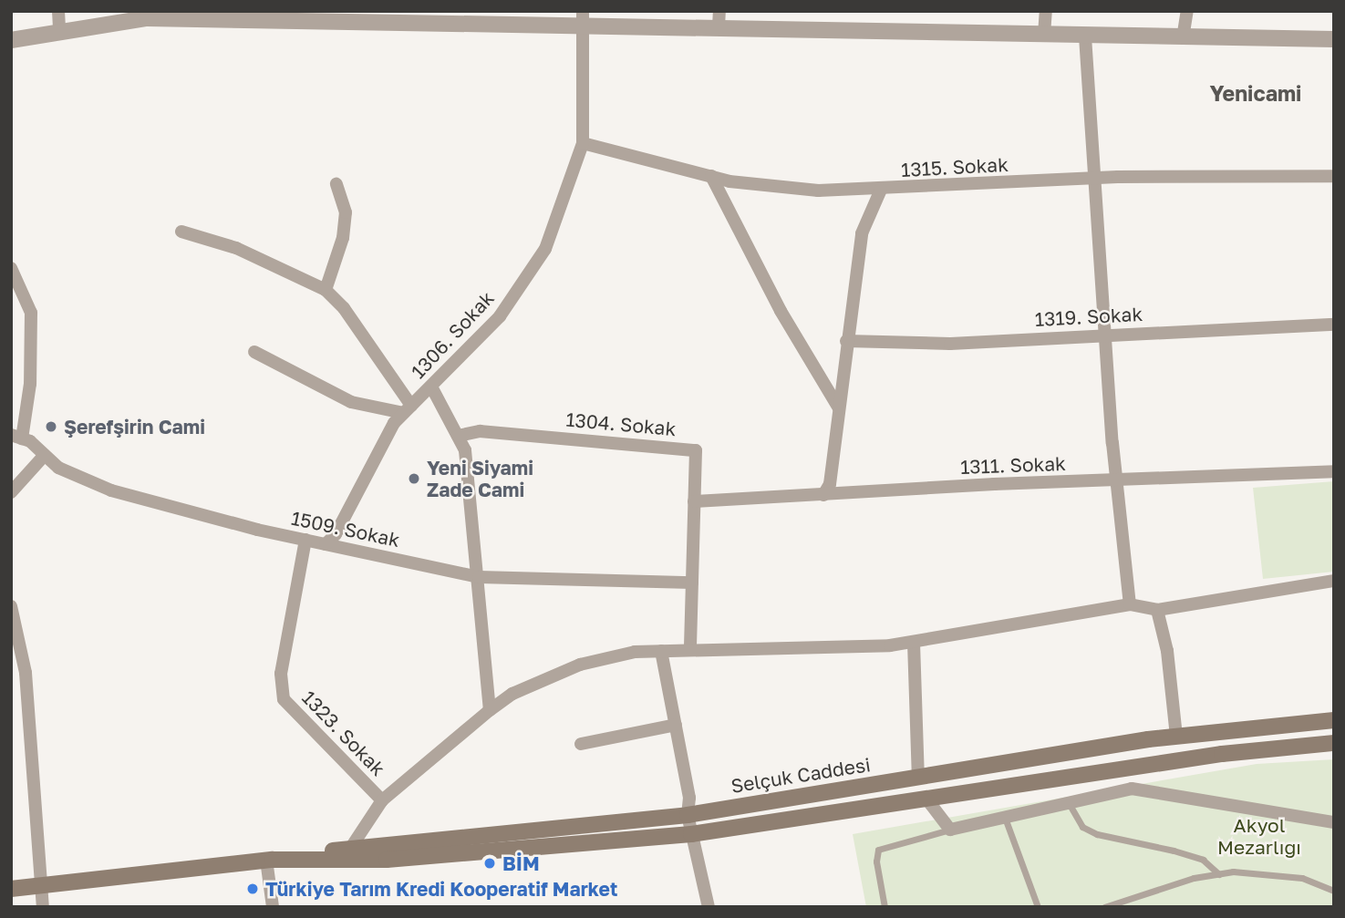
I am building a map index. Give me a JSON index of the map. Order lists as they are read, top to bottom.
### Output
{
  "streets": {
    "main road": ["Selçuk Caddesi"],
    "street": [
      "1315. Sokak",
      "1319. Sokak",
      "1306. Sokak",
      "1304. Sokak",
      "1311. Sokak",
      "1509. Sokak",
      "1323. Sokak"
    ]
  },
  "crossings": [
    ["1315. Sokak", "1306. Sokak"],
    ["1306. Sokak", "1509. Sokak"],
    ["1304. Sokak", "1311. Sokak"],
    ["1304. Sokak", "1509. Sokak"],
    ["1509. Sokak", "1323. Sokak"]
  ],
  "districts": ["Yenicami"],
  "parks": ["Akyol Mezarlığı"],
  "places": [
    "Şerefşirin Cami",
    "Yeni Siyami Zade Cami",
    "BİM",
    "Türkiye Tarım Kredi Kooperatif Market"
  ]
}
